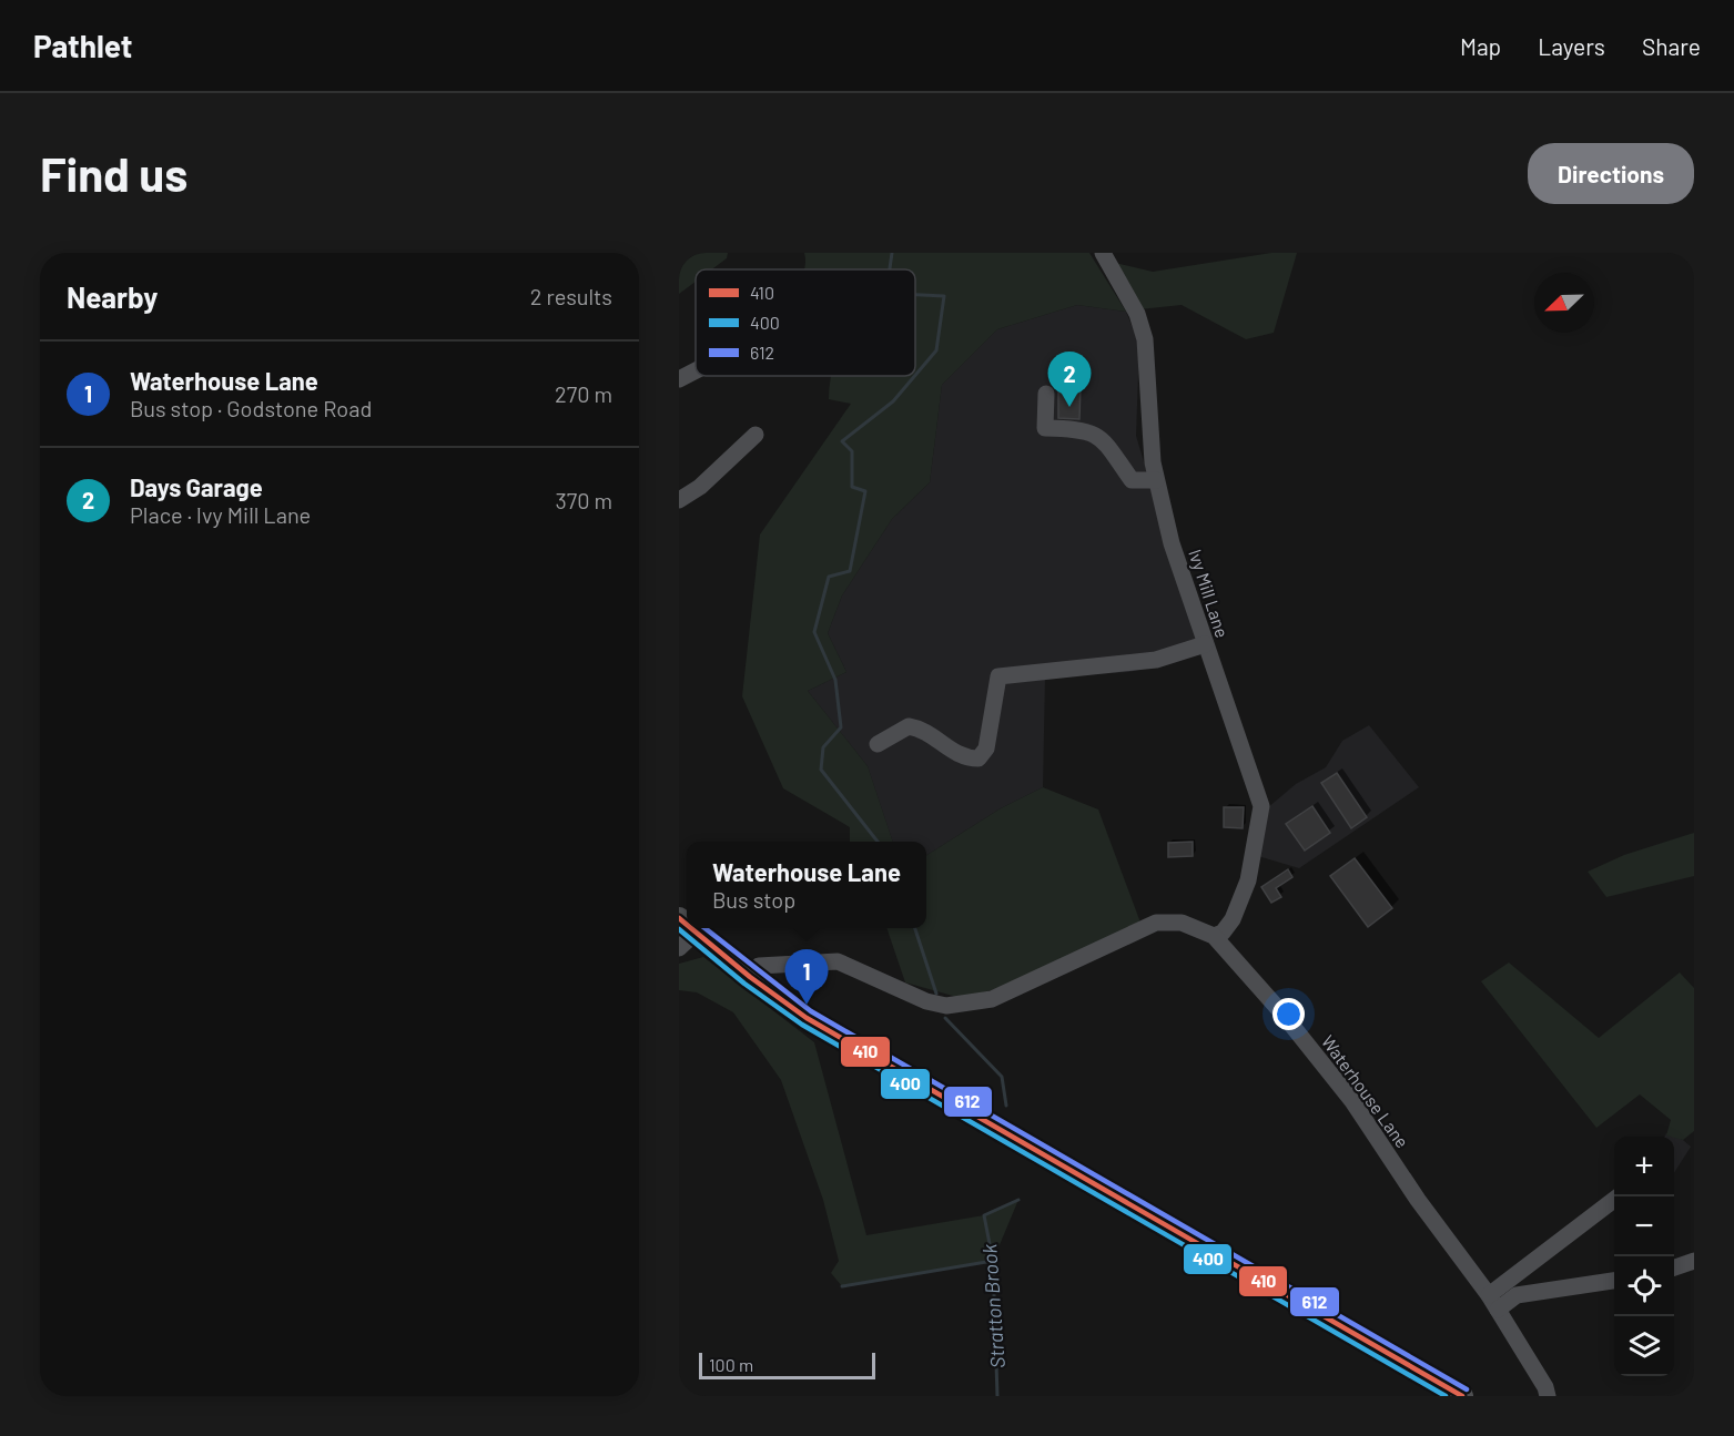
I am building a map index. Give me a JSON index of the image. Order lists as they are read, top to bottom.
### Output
{
  "streets": {
    "street": ["Ivy Mill Lane", "Waterhouse Lane"]
  },
  "crossings": [
    ["Ivy Mill Lane", "Waterhouse Lane"]
  ],
  "water": ["Stratton Brook"],
  "lines": ["transit line 410", "transit line 612", "transit line 400"],
  "legend": ["410", "400", "612"],
  "scale_bar": "100 m",
  "north": "bottom left",
  "page": {
    "header": "Pathlet",
    "nav": ["Map", "Layers", "Share"],
    "buttons": "Directions",
    "title": "Find us",
    "heading": ["Nearby", "2 results"],
    "list": [
      {
        "mark": "1",
        "name": "Waterhouse Lane",
        "note": "Bus stop · Godstone Road",
        "value": "270 m"
      },
      {
        "mark": "2",
        "name": "Days Garage",
        "note": "Place · Ivy Mill Lane",
        "value": "370 m"
      }
    ],
    "pins": ["2", "1"],
    "popup": ["Waterhouse Lane", "Bus stop"],
    "map_buttons": ["+", "−"],
    "scale": "100 m"
  }
}
